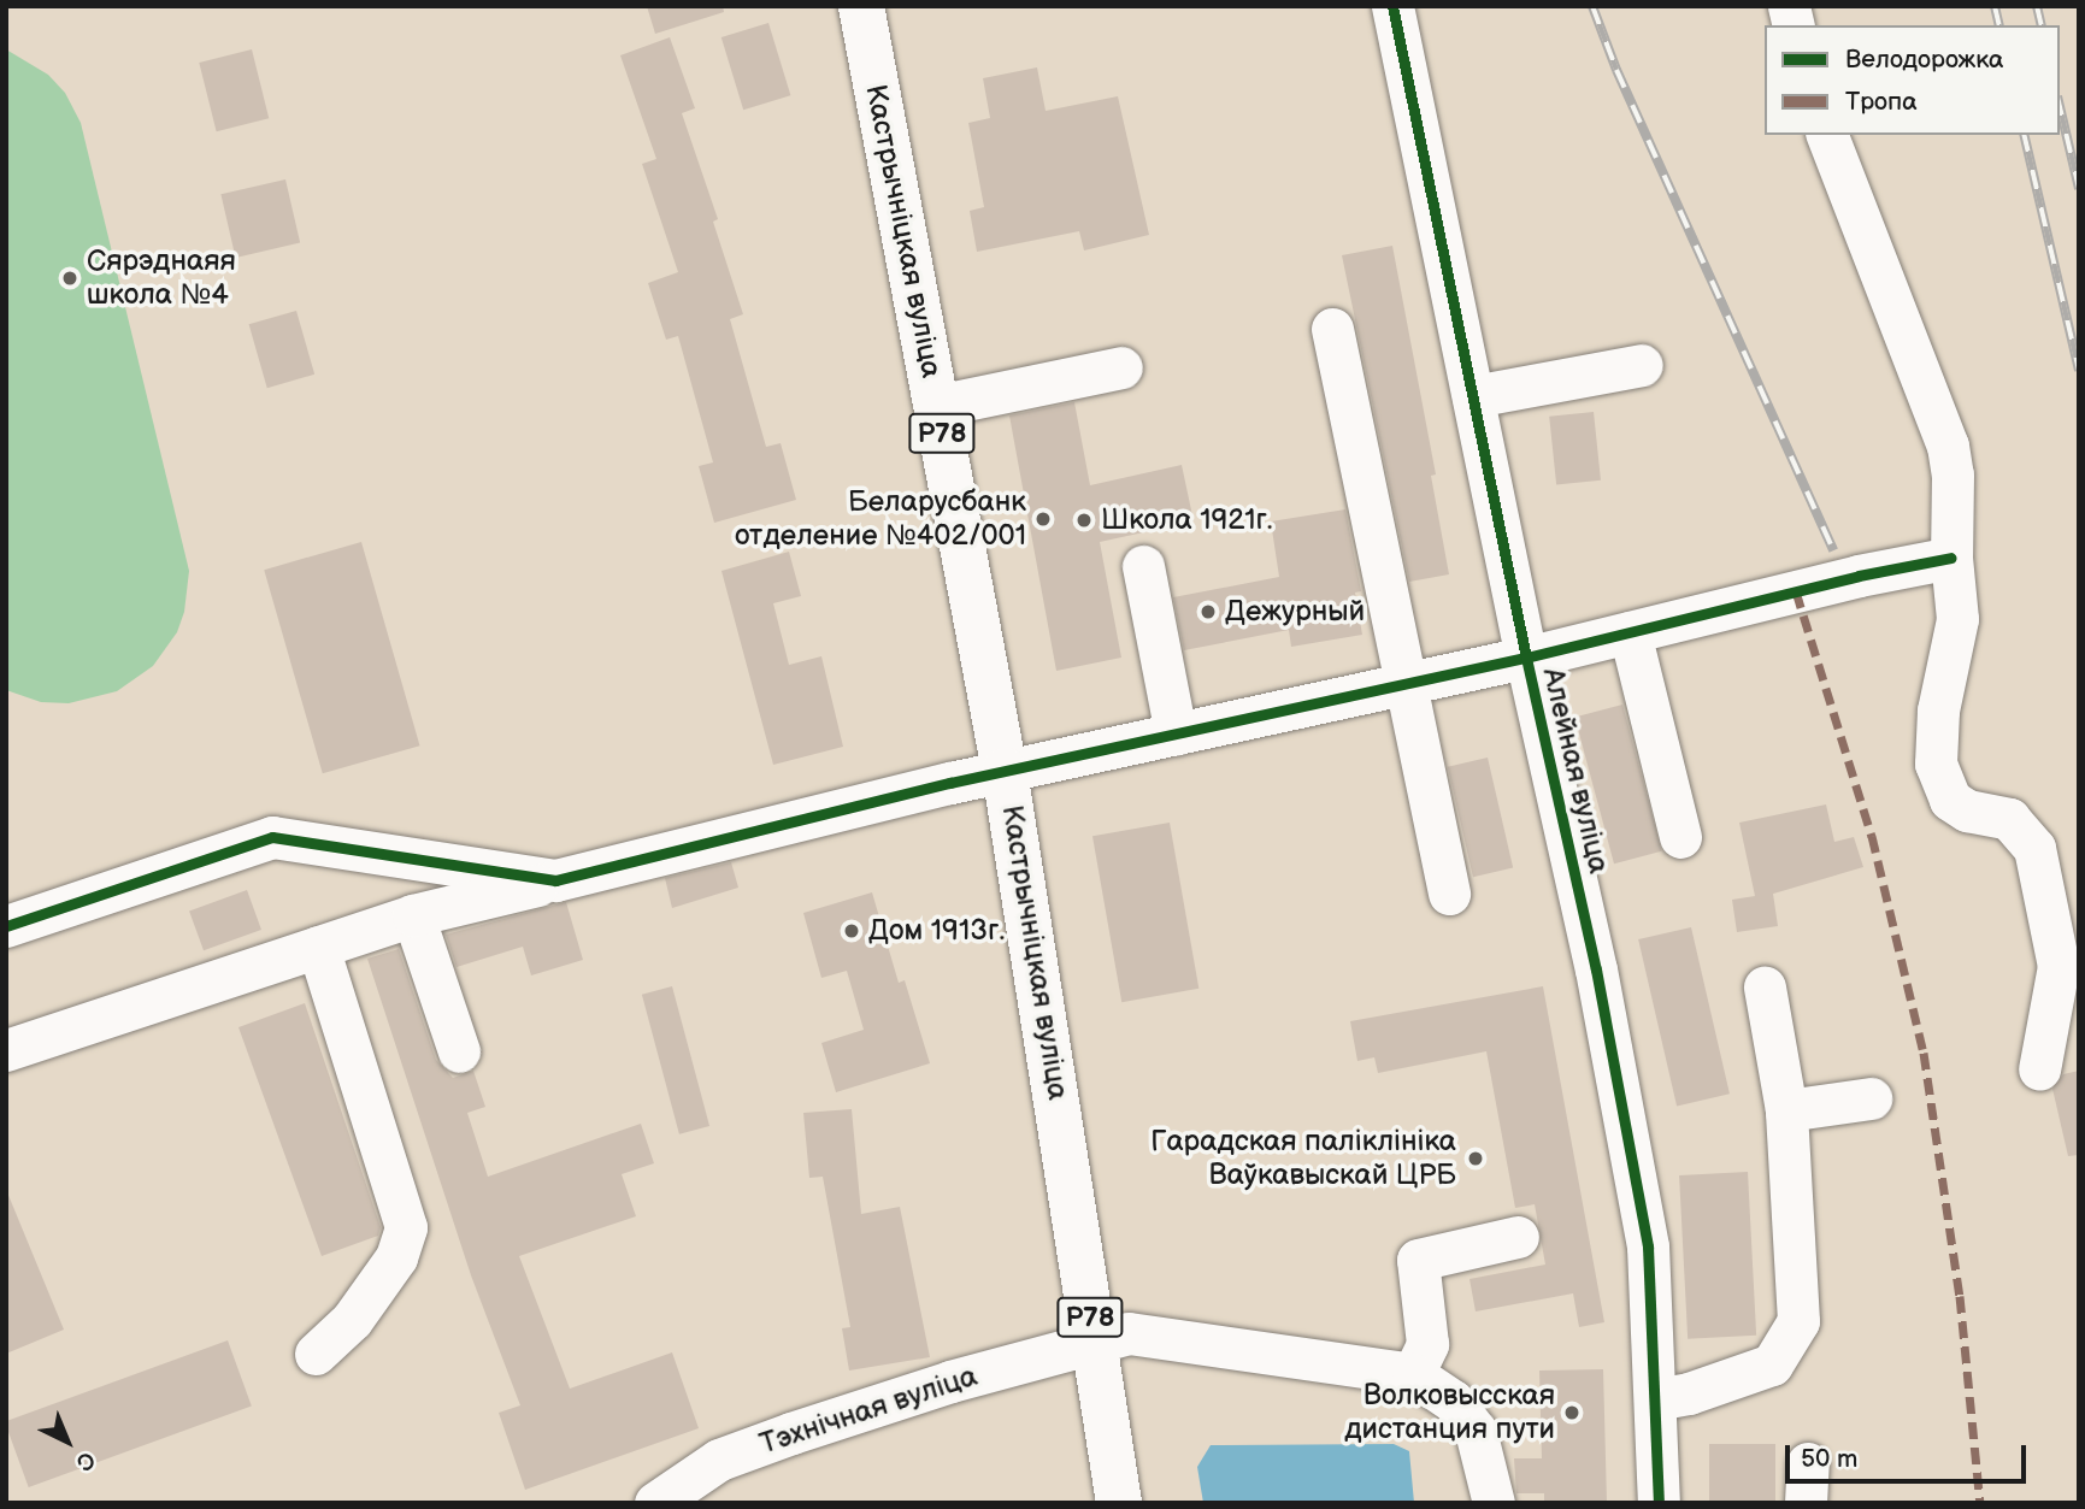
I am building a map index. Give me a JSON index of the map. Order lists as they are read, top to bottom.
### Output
{
  "streets": {
    "main road": ["Кастрычніцкая вуліца", "Р78"],
    "street": ["Алейная вуліца", "Тэхнічная вуліца"]
  },
  "crossings": [
    ["Кастрычніцкая вуліца", "Тэхнічная вуліца"]
  ],
  "places": [
    "Сярэднаяя школа №4",
    "Беларусбанк отделение №402/001",
    "Школа 1921г.",
    "Дежурный",
    "Дом 1913г.",
    "Гарадская паліклініка Ваўкавыскай ЦРБ",
    "Волковысская дистанция пути"
  ],
  "legend": ["Велодорожка", "Тропа"],
  "scale_bar": "50 m",
  "north": "bottom right"
}
